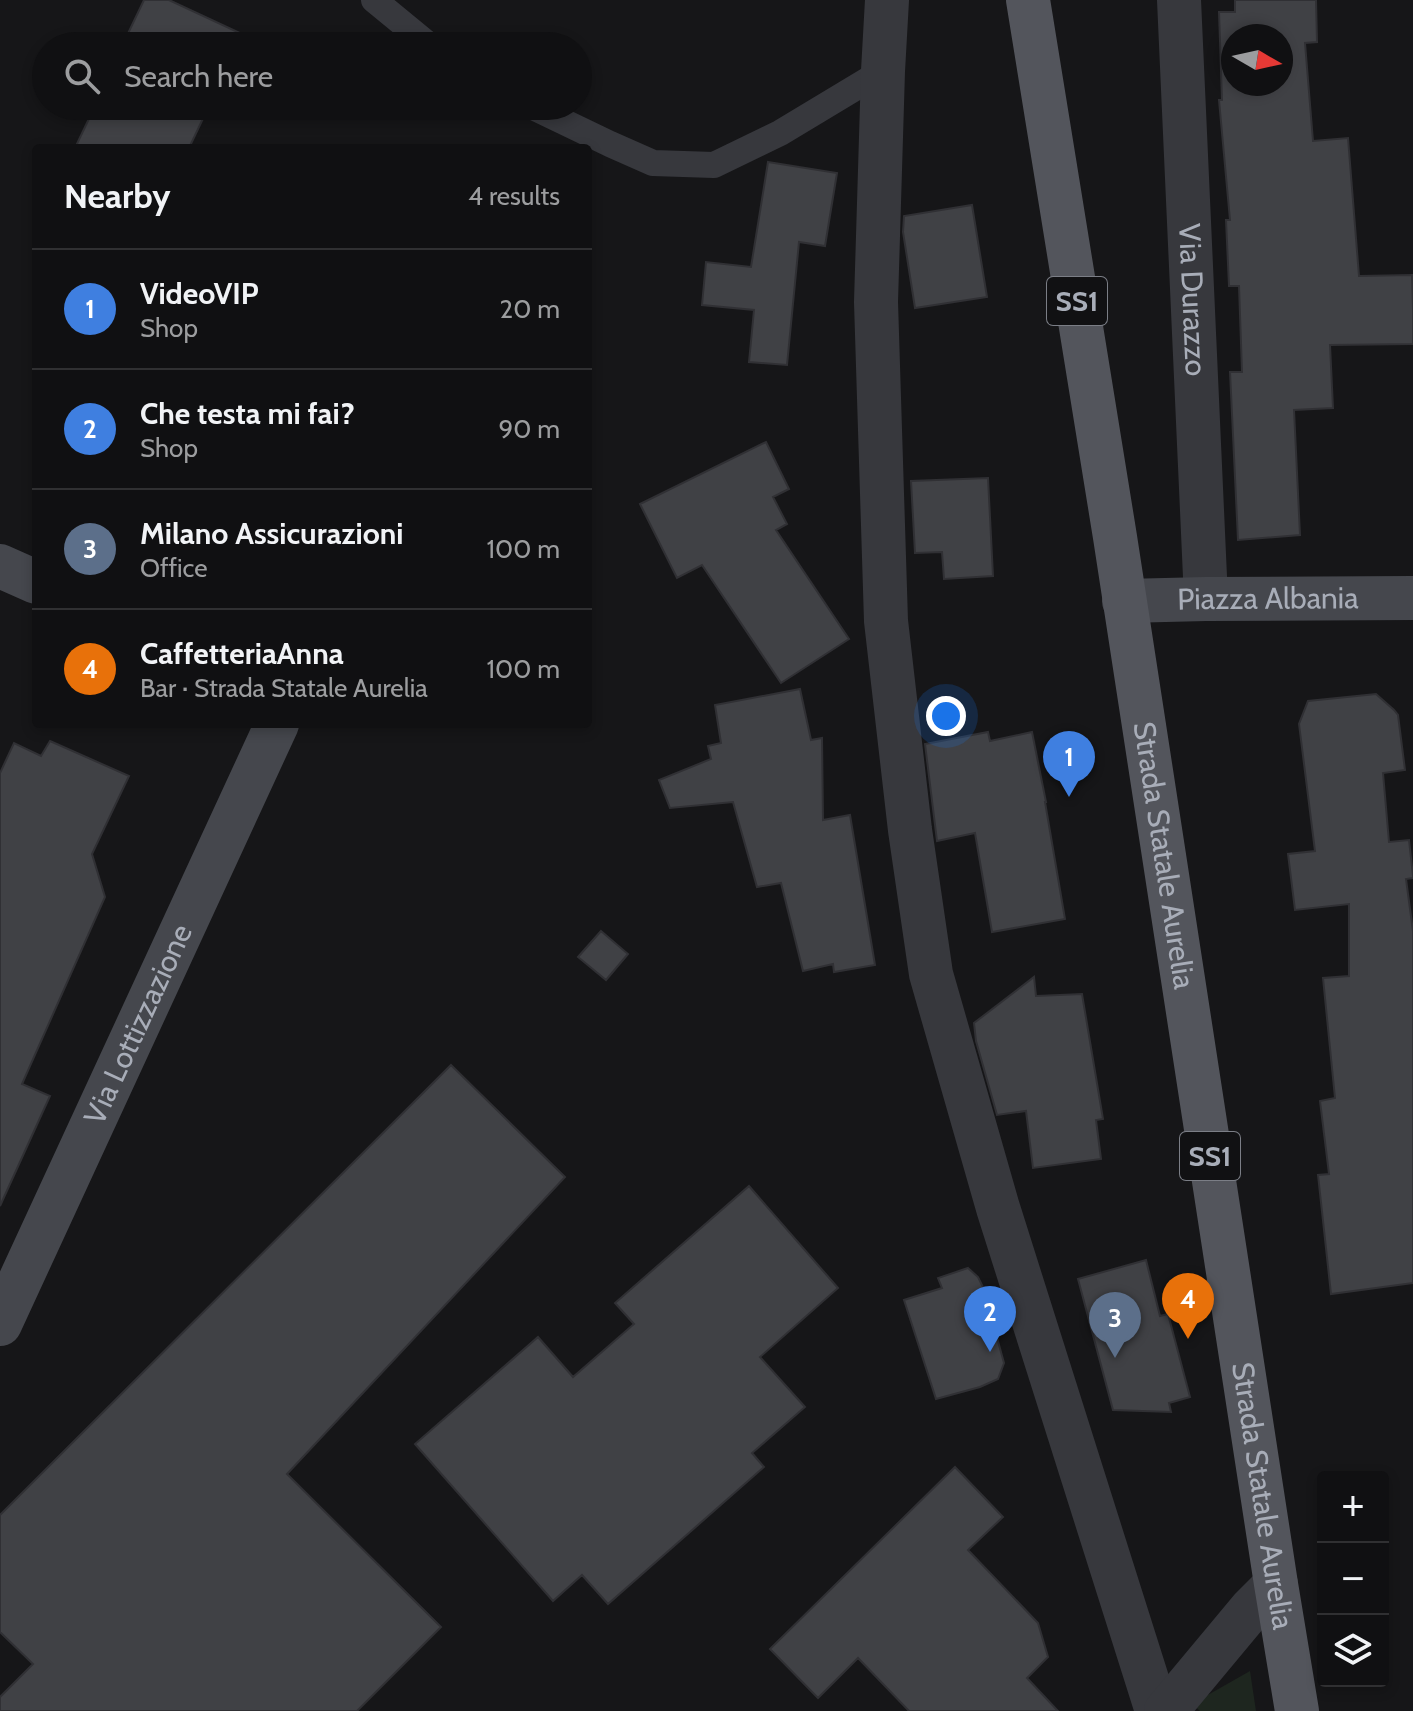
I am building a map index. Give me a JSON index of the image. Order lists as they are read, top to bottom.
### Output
{
  "streets": {
    "main road": ["SS1", "Strada Statale Aurelia"],
    "street": ["Via Durazzo", "Piazza Albania", "Via Lottizzazione"]
  },
  "crossings": [
    ["Via Durazzo", "Piazza Albania"],
    ["Piazza Albania", "Strada Statale Aurelia"]
  ],
  "north": "right",
  "page": {
    "search": "Search here",
    "heading": ["Nearby", "4 results"],
    "list": [
      {
        "mark": "1",
        "name": "VideoVIP",
        "note": "Shop",
        "value": "20 m"
      },
      {
        "mark": "2",
        "name": "Che testa mi fai?",
        "note": "Shop",
        "value": "90 m"
      },
      {
        "mark": "3",
        "name": "Milano Assicurazioni",
        "note": "Office",
        "value": "100 m"
      },
      {
        "mark": "4",
        "name": "CaffetteriaAnna",
        "note": "Bar · Strada Statale Aurelia",
        "value": "100 m"
      }
    ],
    "pins": [
      "1",
      "4",
      "2",
      "3"
    ],
    "map_buttons": ["+", "−"]
  }
}
